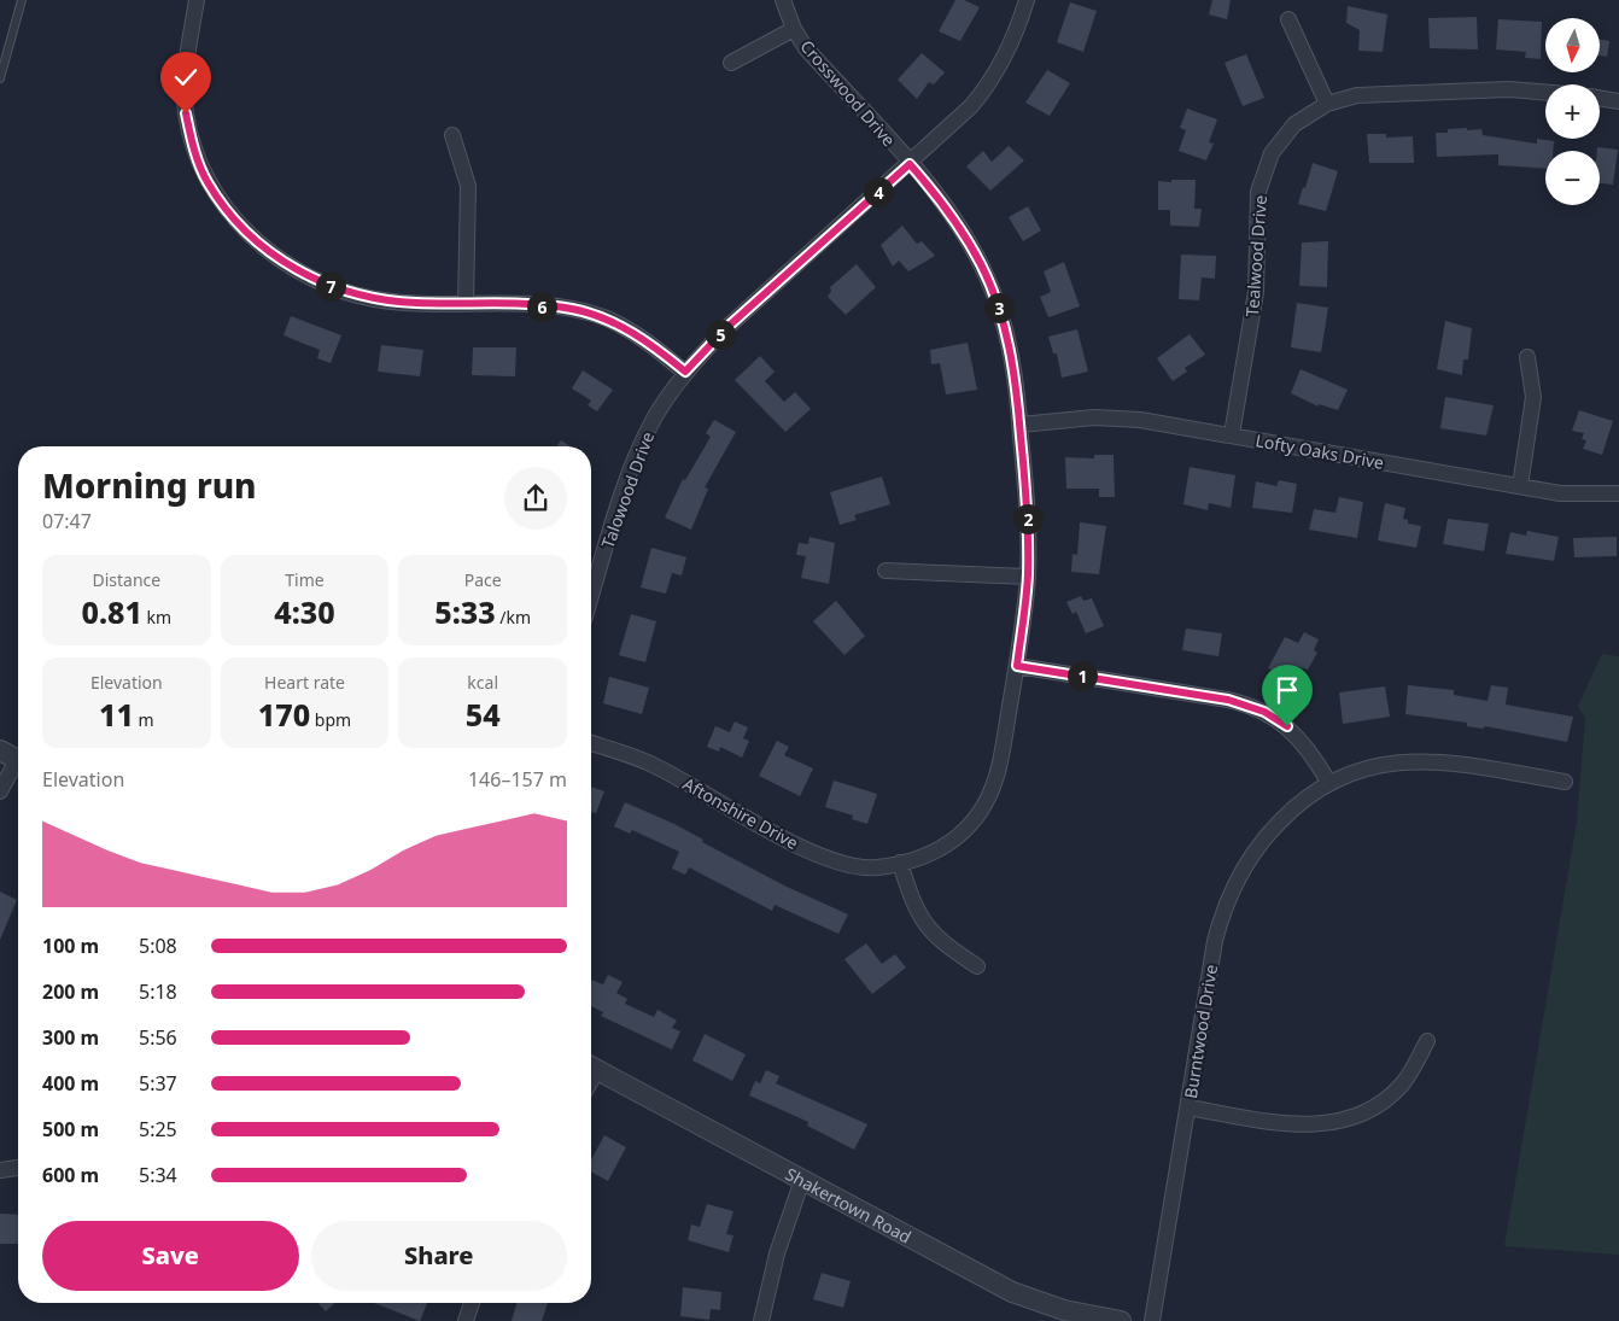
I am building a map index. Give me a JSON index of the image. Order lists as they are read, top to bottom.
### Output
{
  "streets": {
    "street": [
      "Crosswood Drive",
      "Tealwood Drive",
      "Lofty Oaks Drive",
      "Talowood Drive",
      "Aftonshire Drive",
      "Burntwood Drive",
      "Shakertown Road"
    ]
  },
  "crossings": [
    ["Crosswood Drive", "Lofty Oaks Drive"],
    ["Crosswood Drive", "Talowood Drive"],
    ["Crosswood Drive", "Aftonshire Drive"],
    ["Tealwood Drive", "Lofty Oaks Drive"]
  ],
  "north": "bottom",
  "page": {
    "map_buttons": ["+", "−"],
    "pins": [
      "4",
      "7",
      "6",
      "3",
      "5",
      "2",
      "1"
    ],
    "heading": ["Morning run", "07:47"],
    "stats": [
      ["Distance", "0.81 km"],
      ["Time", "4:30"],
      ["Pace", "5:33 /km"],
      ["Elevation", "11 m"],
      ["Heart rate", "170 bpm"],
      ["kcal", "54"]
    ],
    "chart": ["Elevation", "146–157 m"],
    "list": [
      {
        "name": "100 m",
        "note": "5:08"
      },
      {
        "name": "200 m",
        "note": "5:18"
      },
      {
        "name": "300 m",
        "note": "5:56"
      },
      {
        "name": "400 m",
        "note": "5:37"
      },
      {
        "name": "500 m",
        "note": "5:25"
      },
      {
        "name": "600 m",
        "note": "5:34"
      }
    ],
    "buttons": ["Save", "Share"]
  }
}
